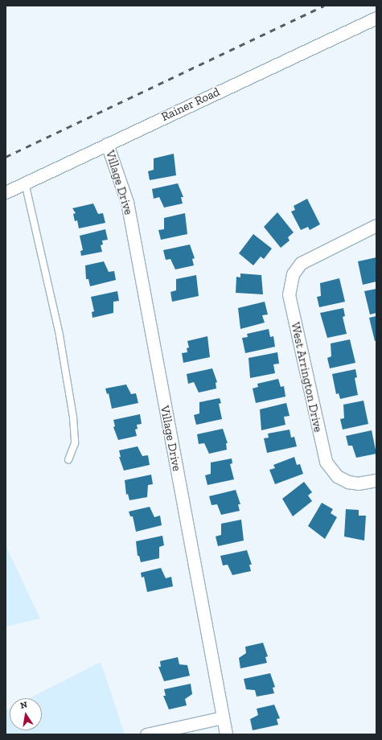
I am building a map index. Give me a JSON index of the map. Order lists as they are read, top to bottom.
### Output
{
  "streets": {
    "street": ["Rainer Road", "Village Drive", "West Arrington Drive"]
  },
  "crossings": [
    ["Rainer Road", "Village Drive"]
  ],
  "north": "top"
}
